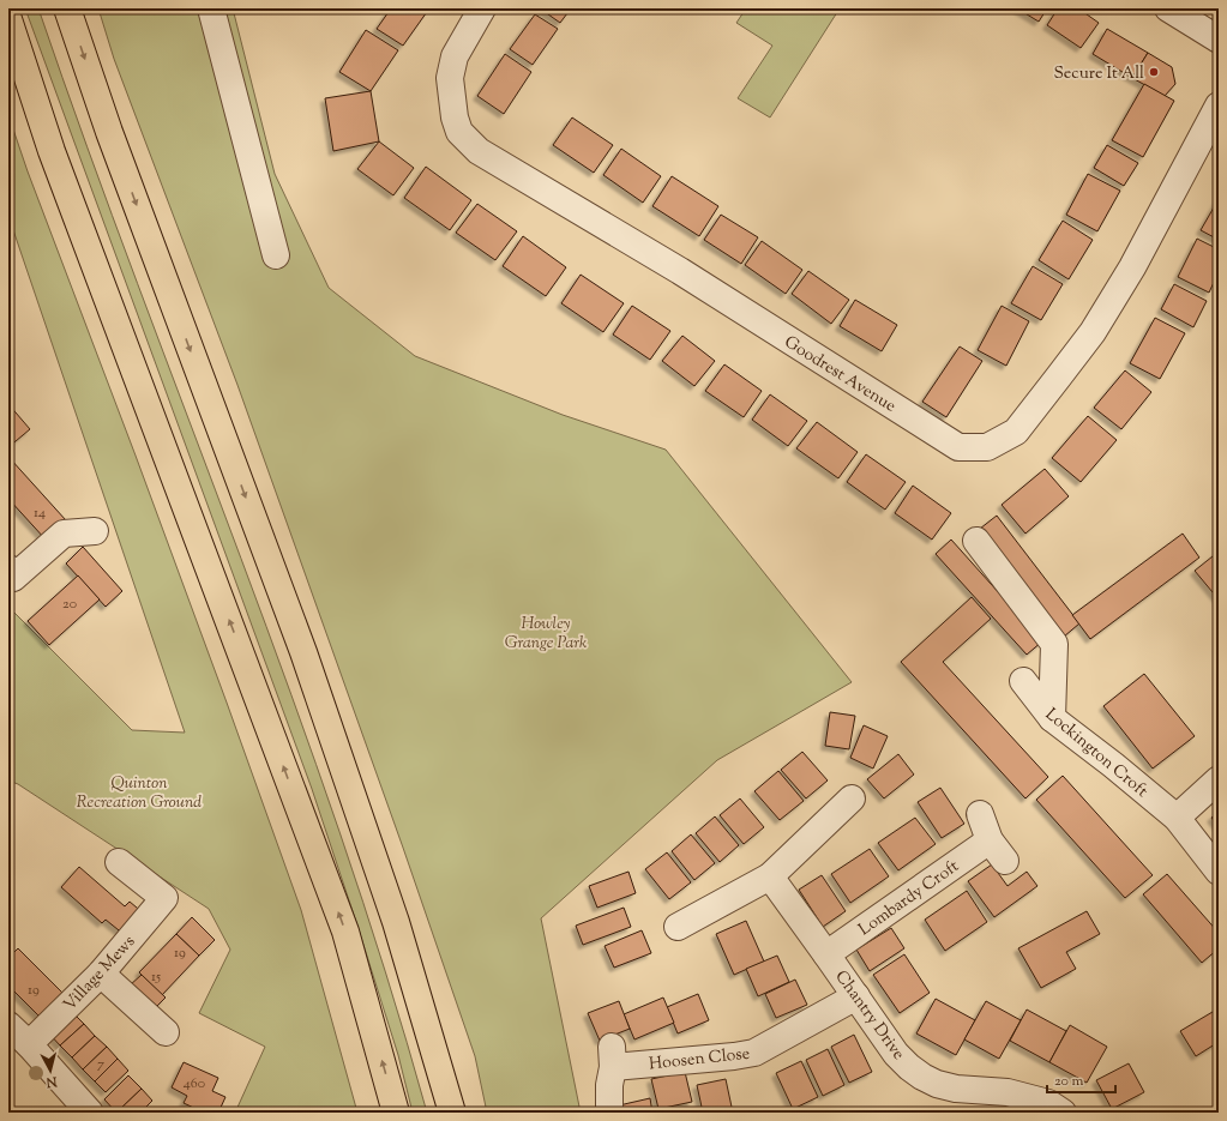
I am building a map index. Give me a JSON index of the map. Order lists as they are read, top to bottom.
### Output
{
  "streets": {
    "street": [
      "Goodrest Avenue",
      "Lockington Croft",
      "Lombardy Croft",
      "Village Mews",
      "Chantry Drive",
      "Hoosen Close"
    ]
  },
  "crossings": [
    ["Lombardy Croft", "Chantry Drive"],
    ["Chantry Drive", "Hoosen Close"]
  ],
  "parks": ["Howley Grange Park", "Quinton Recreation Ground"],
  "places": ["Secure It All"],
  "house_numbers": [
    "14",
    "20",
    "19",
    "15",
    "19",
    "7",
    "460"
  ],
  "scale_bar": "20 m",
  "north": "bottom"
}
